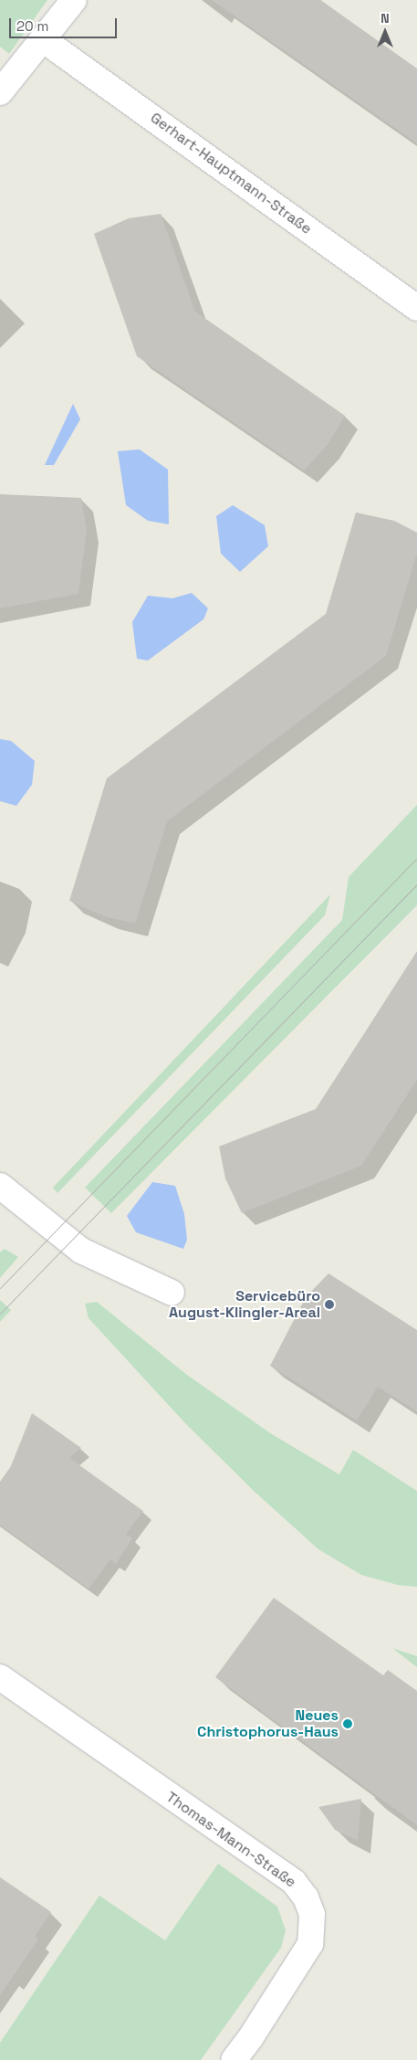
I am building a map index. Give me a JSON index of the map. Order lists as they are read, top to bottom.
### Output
{
  "streets": {
    "street": ["Gerhart-Hauptmann-Straße", "Thomas-Mann-Straße"]
  },
  "places": ["Servicebüro August-Klingler-Areal", "Neues Christophorus-Haus"],
  "scale_bar": "20 m",
  "north": "top"
}
